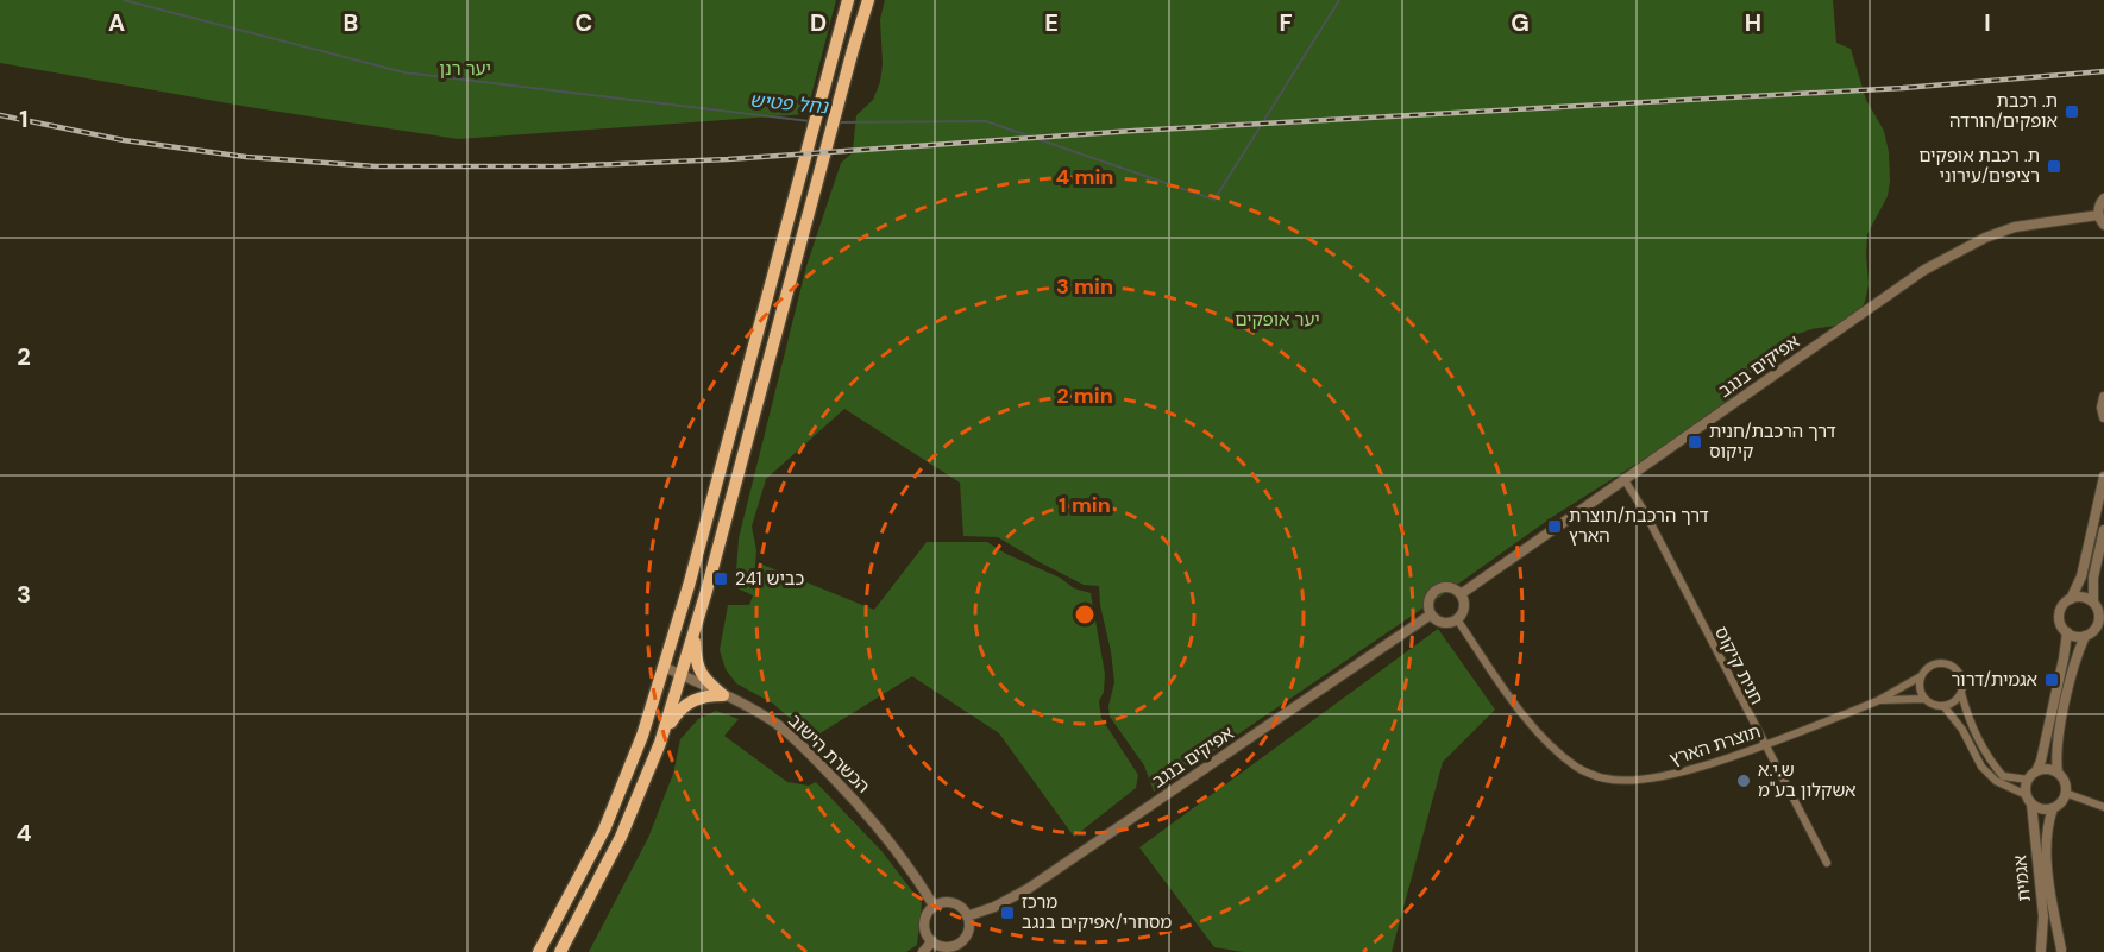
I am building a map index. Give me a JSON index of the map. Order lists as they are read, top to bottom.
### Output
{
  "streets": {
    "street": [
      "אפיקים בנגב",
      "חנית קיקוס",
      "תוצרת הארץ",
      "הכשרת הישוב",
      "אגמית"
    ]
  },
  "crossings": [
    ["אפיקים בנגב", "חנית קיקוס"],
    ["אפיקים בנגב", "תוצרת הארץ"],
    ["אפיקים בנגב", "הכשרת הישוב"],
    ["חנית קיקוס", "תוצרת הארץ"]
  ],
  "water": ["נחל פטיש"],
  "parks": ["יער רנן", "יער אופקים"],
  "places": {
    "transit": [
      "ת. רכבת אופקים/הורדה",
      "ת. רכבת אופקים רציפים/עירוני",
      "דרך הרכבת/חנית קיקוס",
      "דרך הרכבת/תוצרת הארץ",
      "כביש 241",
      "אגמית/דרור",
      "מרכז מסחרי/אפיקים בנגב"
    ],
    "other": ["ש.י.א אשקלון בע\"מ"]
  },
  "grid": {
    "columns": [
      "A",
      "B",
      "C",
      "D",
      "E",
      "F",
      "G",
      "H",
      "I"
    ],
    "rows": [
      "1",
      "2",
      "3",
      "4"
    ]
  },
  "rings": [
    "4 min",
    "3 min",
    "2 min",
    "1 min"
  ]
}
